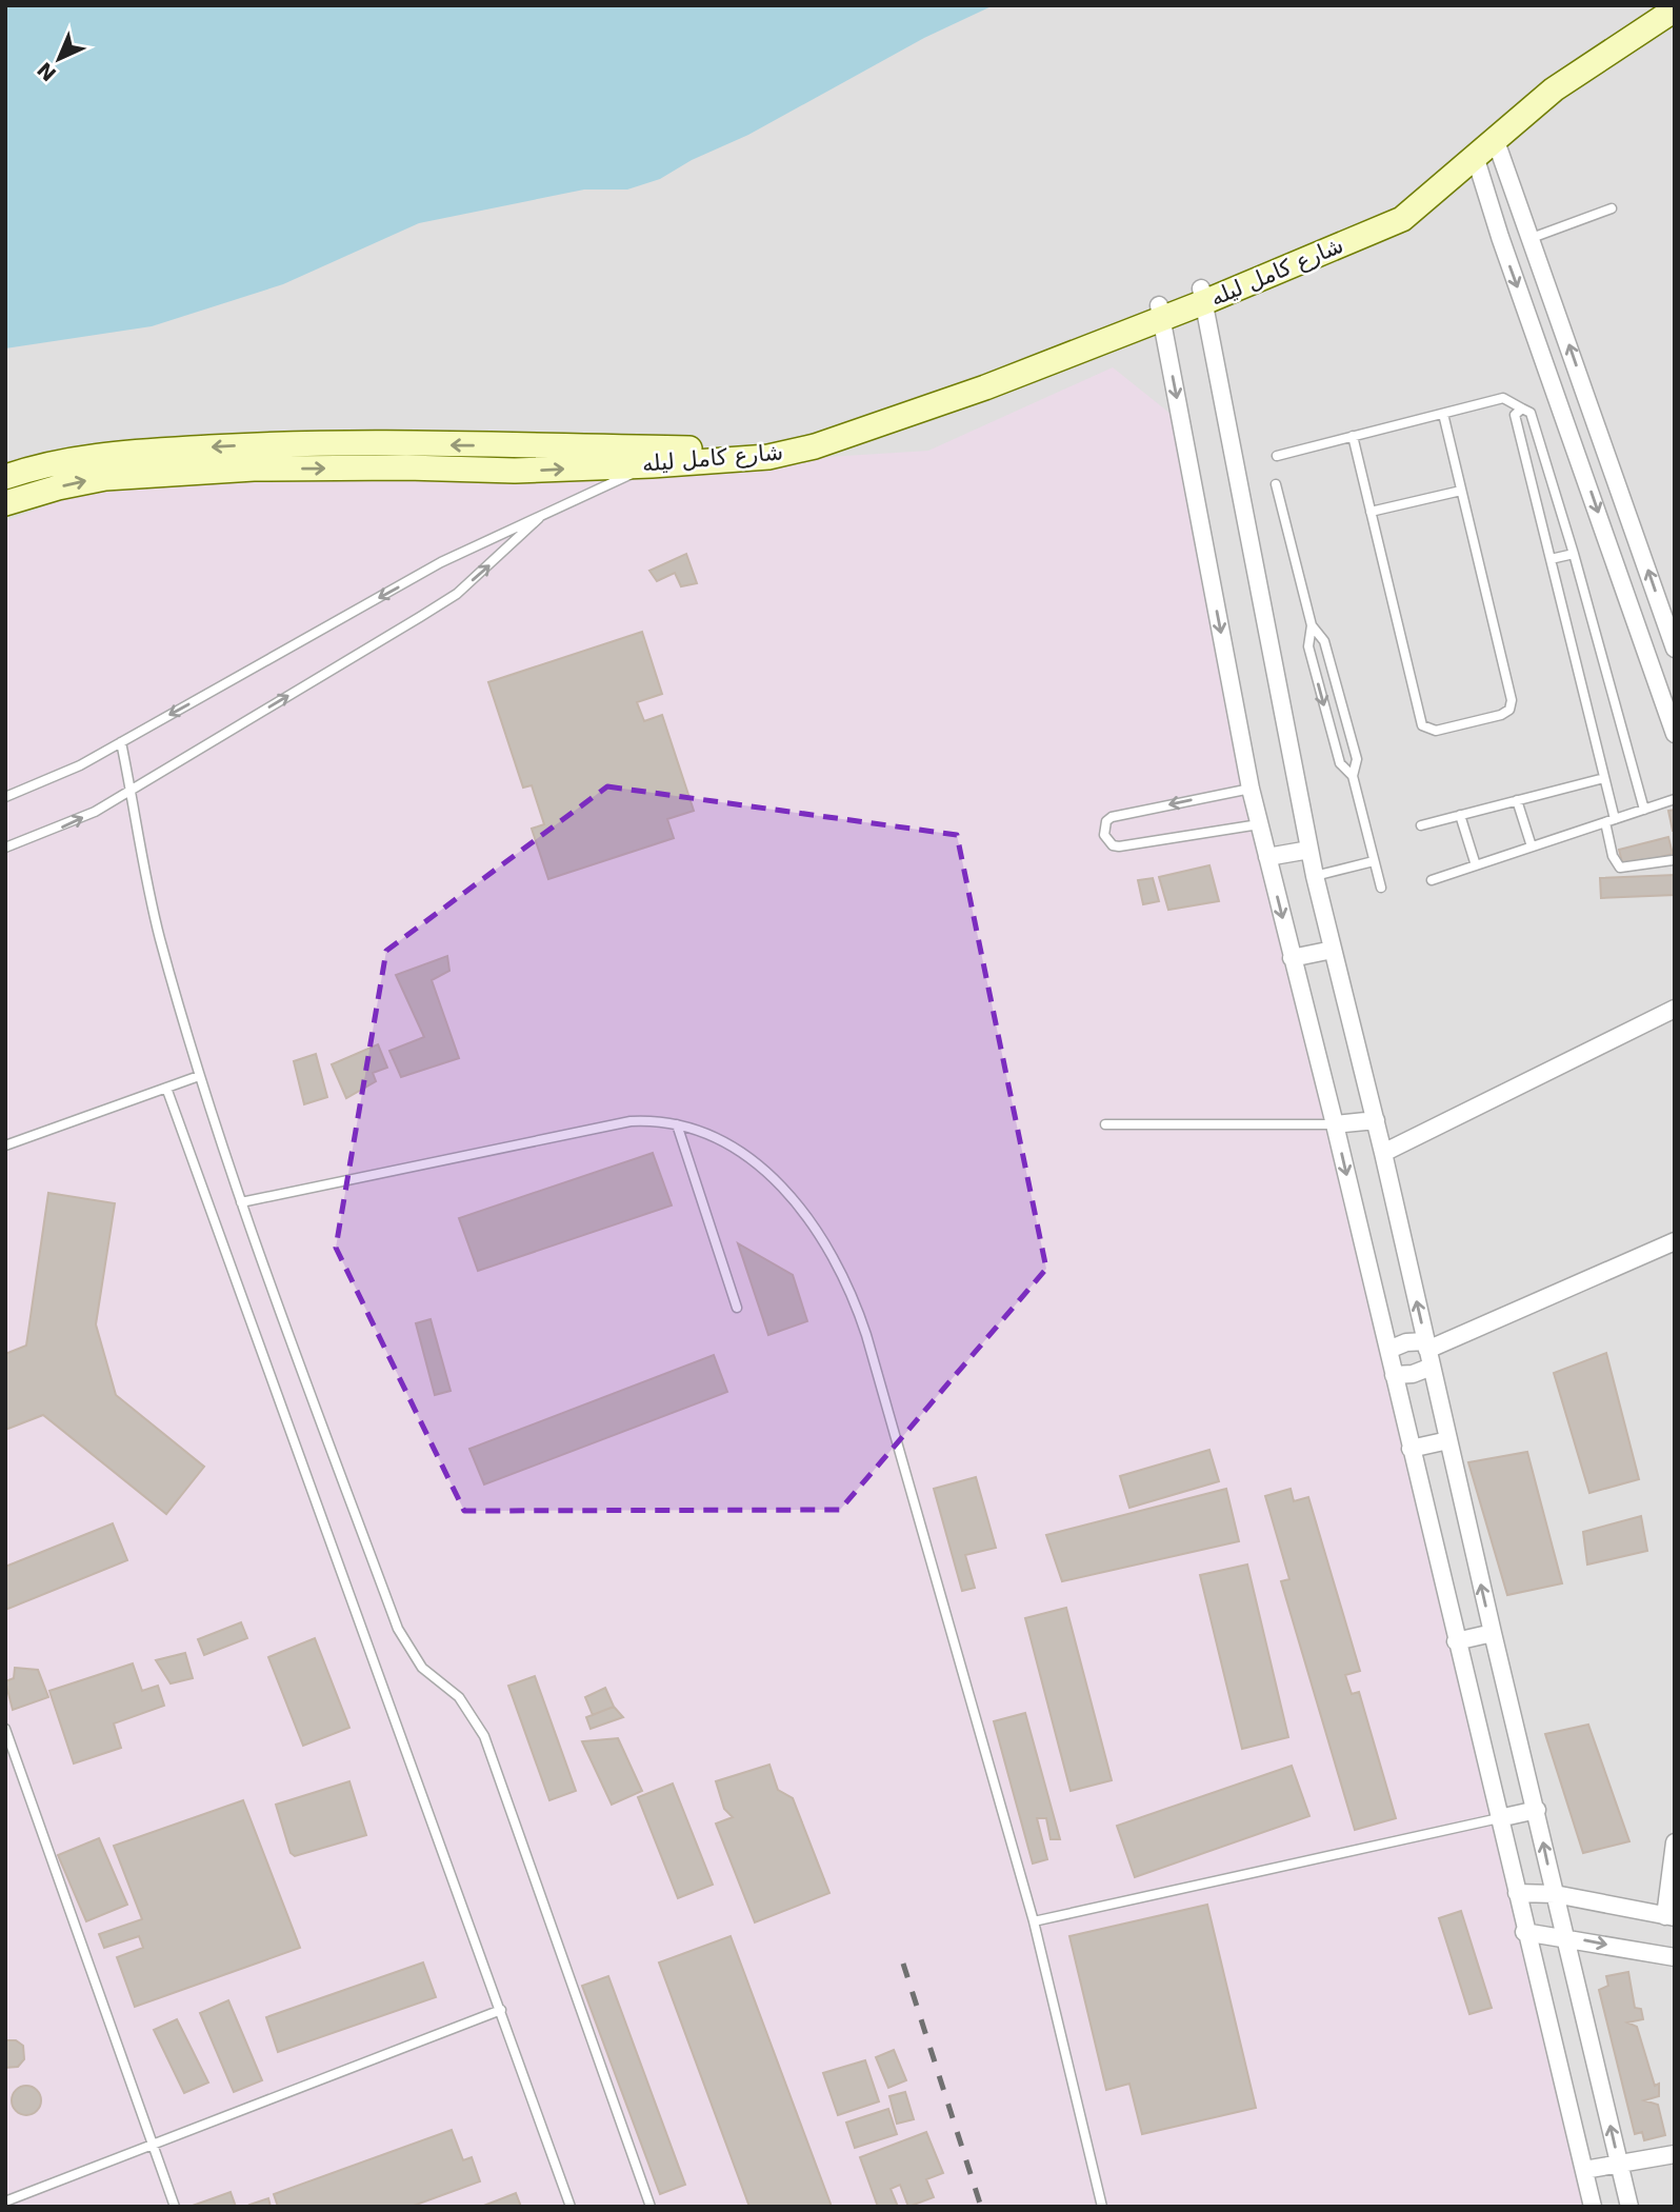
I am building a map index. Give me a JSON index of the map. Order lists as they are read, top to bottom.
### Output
{
  "streets": {
    "street": ["شارع كامل ليله"]
  },
  "north": "bottom left"
}
